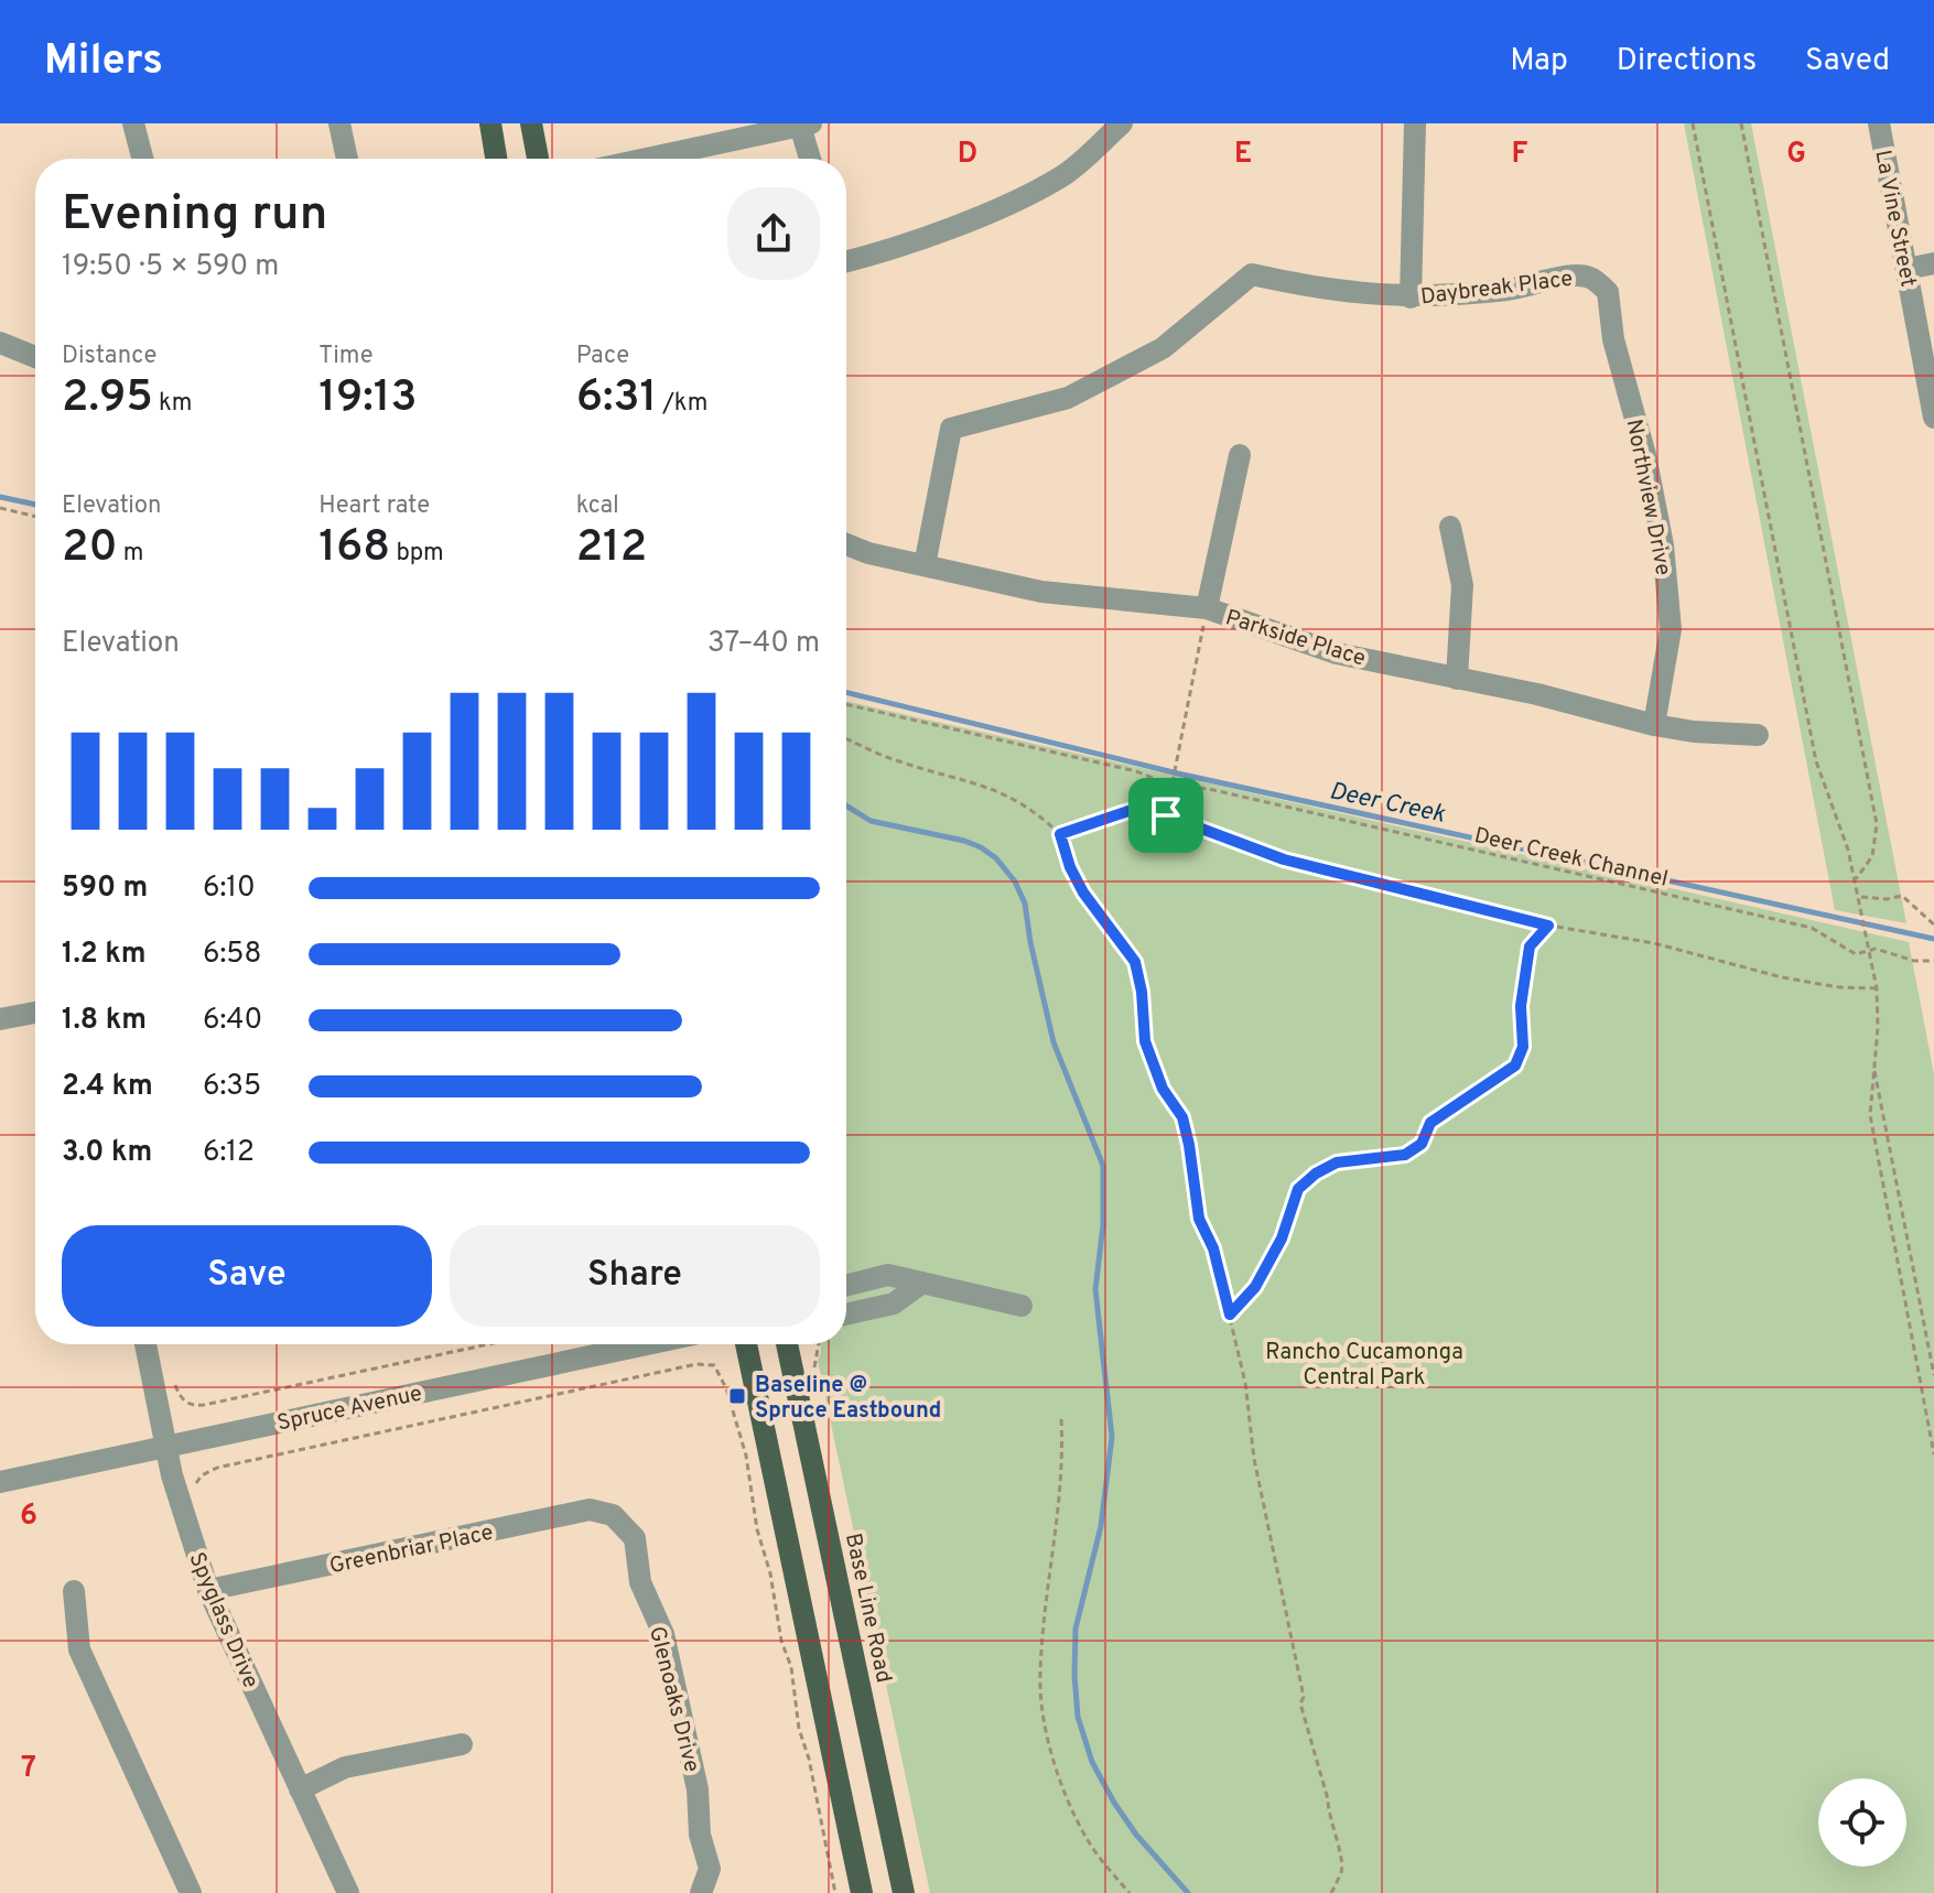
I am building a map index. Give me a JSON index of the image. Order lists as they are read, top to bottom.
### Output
{
  "streets": {
    "main road": ["Base Line Road"],
    "street": [
      "La Vine Street",
      "Daybreak Place",
      "Northview Drive",
      "Parkside Place",
      "Spruce Avenue",
      "Greenbriar Place",
      "Spyglass Drive",
      "Glenoaks Drive"
    ],
    "path": ["Deer Creek Channel"]
  },
  "crossings": [
    ["Daybreak Place", "Northview Drive"],
    ["Daybreak Place", "Parkside Place"],
    ["Northview Drive", "Parkside Place"],
    ["Spruce Avenue", "Spyglass Drive"],
    ["Greenbriar Place", "Spyglass Drive"],
    ["Greenbriar Place", "Glenoaks Drive"]
  ],
  "water": ["Deer Creek"],
  "parks": ["Rancho Cucamonga Central Park"],
  "places": {
    "transit": ["Baseline @ Spruce Eastbound"]
  },
  "page": {
    "header": "Milers",
    "nav": ["Map", "Directions", "Saved"],
    "heading": ["Evening run", "19:50 · 5 × 590 m"],
    "stats": [
      ["Distance", "2.95 km"],
      ["Time", "19:13"],
      ["Pace", "6:31 /km"],
      ["Elevation", "20 m"],
      ["Heart rate", "168 bpm"],
      ["kcal", "212"]
    ],
    "chart": ["Elevation", "37–40 m"],
    "list": [
      {
        "name": "590 m",
        "note": "6:10"
      },
      {
        "name": "1.2 km",
        "note": "6:58"
      },
      {
        "name": "1.8 km",
        "note": "6:40"
      },
      {
        "name": "2.4 km",
        "note": "6:35"
      },
      {
        "name": "3.0 km",
        "note": "6:12"
      }
    ],
    "buttons": ["Save", "Share"]
  },
  "grid": {
    "columns": [
      "D",
      "E",
      "F",
      "G"
    ],
    "rows": ["6", "7"]
  }
}
